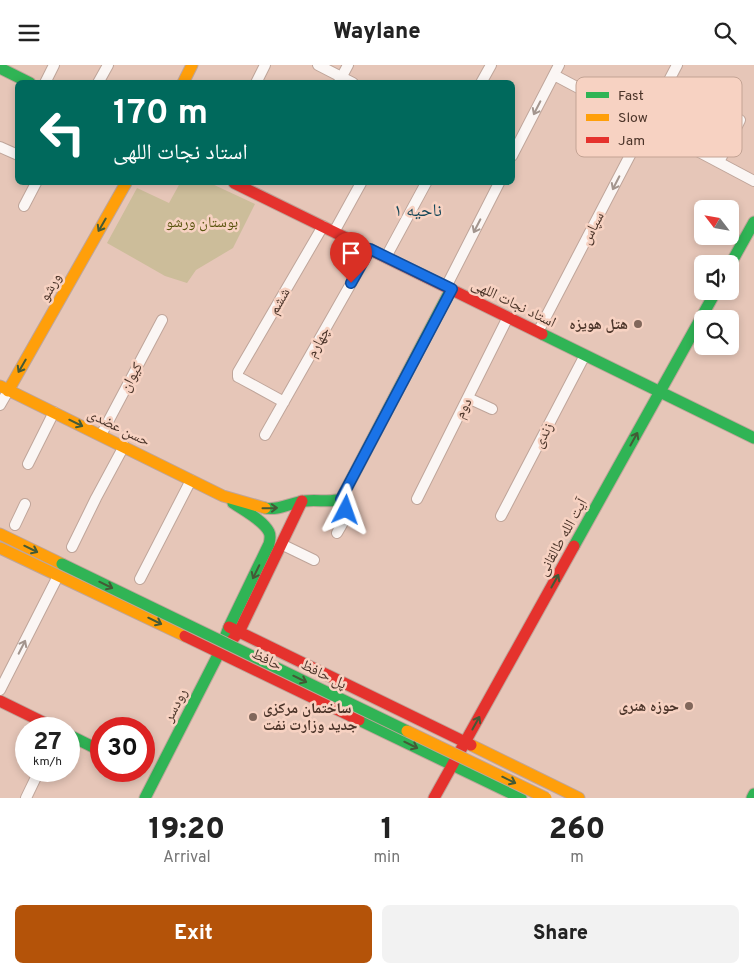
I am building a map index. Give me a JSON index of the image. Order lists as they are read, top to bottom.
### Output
{
  "streets": {
    "main road": [
      "ورشو",
      "استاد نجات اللهی",
      "حسن عضدی",
      "آیت الله طالقانی",
      "حافظ",
      "پل حافظ",
      "رودسر"
    ],
    "street": [
      "سپاس",
      "ششم",
      "چهارم",
      "کیوان",
      "دوم",
      "زندی"
    ]
  },
  "crossings": [
    ["سپاس", "استاد نجات اللهی"],
    ["ورشو", "حسن عضدی"],
    ["ششم", "استاد نجات اللهی"],
    ["ششم", "چهارم"],
    ["استاد نجات اللهی", "چهارم"],
    ["استاد نجات اللهی", "دوم"],
    ["استاد نجات اللهی", "زندی"],
    ["استاد نجات اللهی", "آیت الله طالقانی"],
    ["کیوان", "حسن عضدی"],
    ["آیت الله طالقانی", "حافظ"],
    ["حافظ", "رودسر"]
  ],
  "one_way": [
    "سپاس",
    "ورشو",
    "آیت الله طالقانی",
    "پل حافظ"
  ],
  "districts": ["ناحیه ۱"],
  "parks": ["بوستان ورشو"],
  "places": ["هتل هویزه", "حوزه هنری", "ساختمان مرکزی جدید وزارت نفت"],
  "legend": ["Fast", "Slow", "Jam"],
  "north": "top left",
  "page": {
    "header": "Waylane",
    "turn": ["170 m", "استاد نجات اللهی"],
    "speed": "27 km/h",
    "limit": "30",
    "eta": [
      "19:20",
      "Arrival",
      "1",
      "min",
      "260",
      "m"
    ],
    "buttons": ["Exit", "Share"]
  }
}
